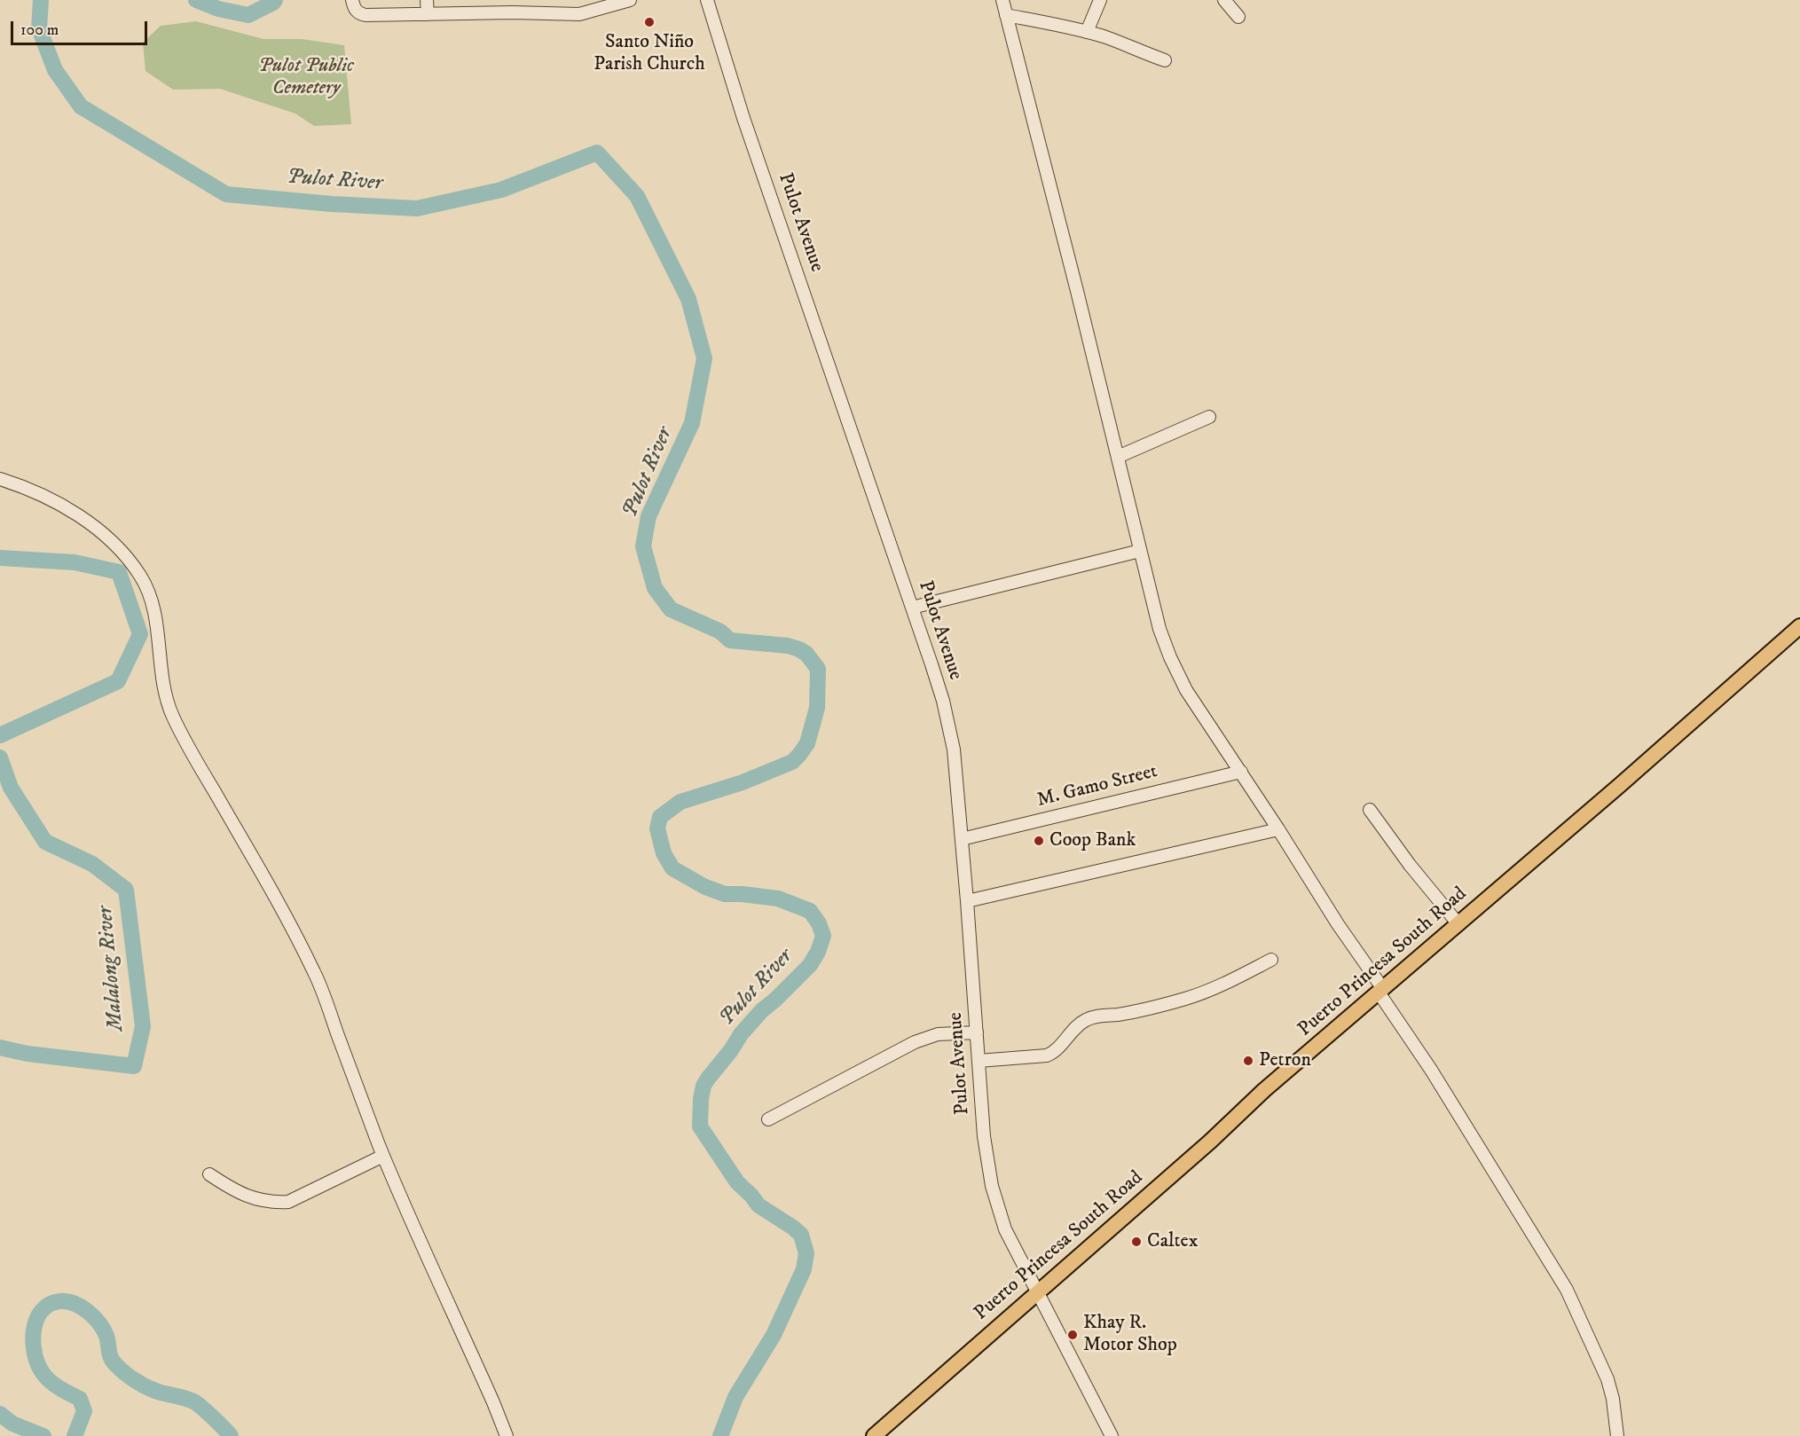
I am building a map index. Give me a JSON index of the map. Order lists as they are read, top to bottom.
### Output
{
  "streets": {
    "main road": ["Puerto Princesa South Road"],
    "street": ["Pulot Avenue", "M. Gamo Street"]
  },
  "crossings": [
    ["Pulot Avenue", "M. Gamo Street"],
    ["Pulot Avenue", "Puerto Princesa South Road"]
  ],
  "water": ["Pulot River", "Malalong River"],
  "parks": ["Pulot Public Cemetery"],
  "places": [
    "Santo Niño Parish Church",
    "Coop Bank",
    "Petron",
    "Caltex",
    "Khay R. Motor Shop"
  ],
  "scale_bar": "100 m"
}
